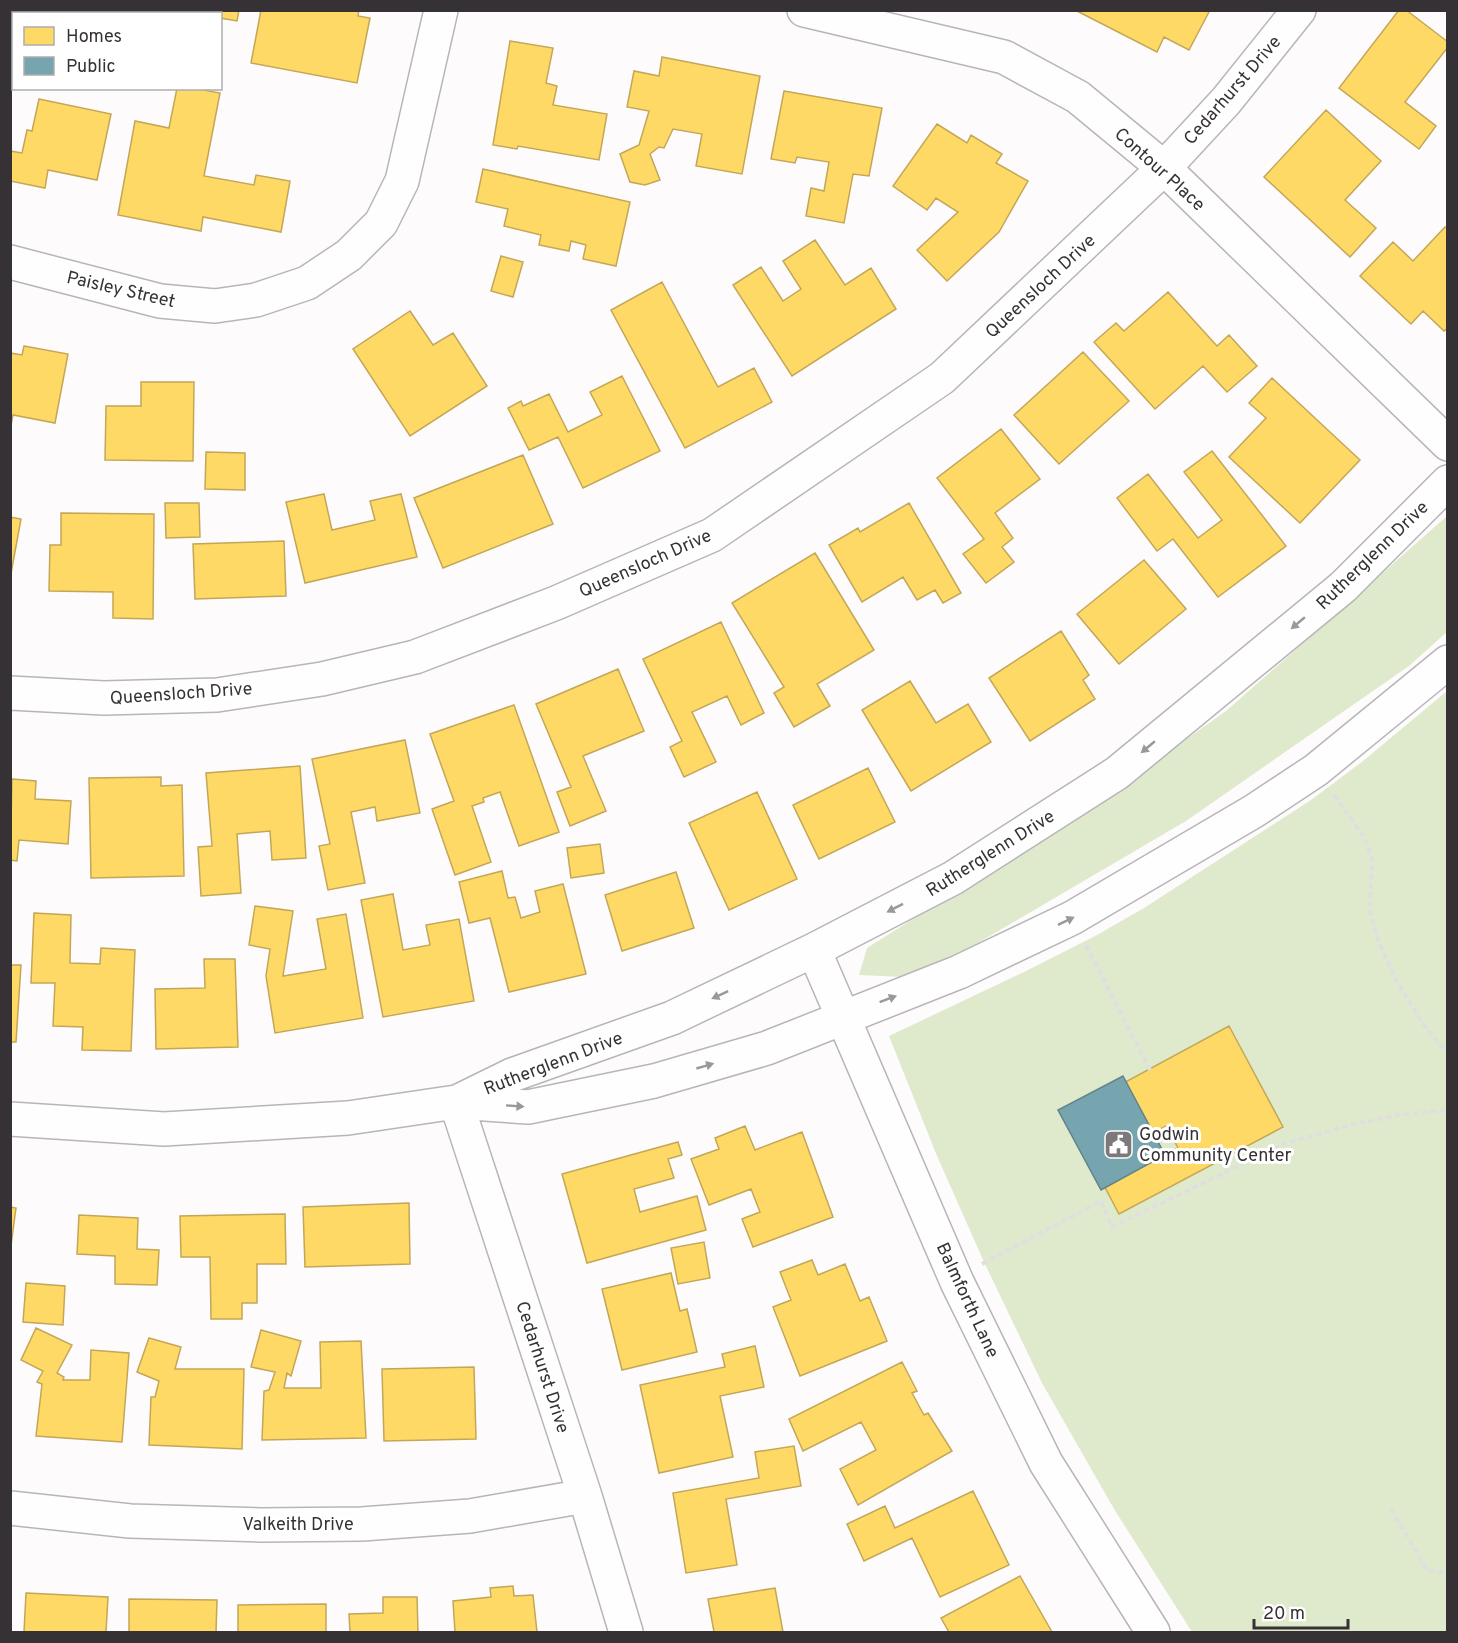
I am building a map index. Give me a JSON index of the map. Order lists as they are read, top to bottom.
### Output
{
  "streets": {
    "street": [
      "Cedarhurst Drive",
      "Contour Place",
      "Queensloch Drive",
      "Paisley Street",
      "Rutherglenn Drive",
      "Balmforth Lane",
      "Valkeith Drive"
    ]
  },
  "crossings": [
    ["Cedarhurst Drive", "Contour Place"],
    ["Cedarhurst Drive", "Queensloch Drive"],
    ["Cedarhurst Drive", "Rutherglenn Drive"],
    ["Cedarhurst Drive", "Valkeith Drive"],
    ["Contour Place", "Queensloch Drive"],
    ["Rutherglenn Drive", "Balmforth Lane"]
  ],
  "places": {
    "public building": ["Godwin Community Center"]
  },
  "legend": ["Homes", "Public"],
  "scale_bar": "20 m"
}
